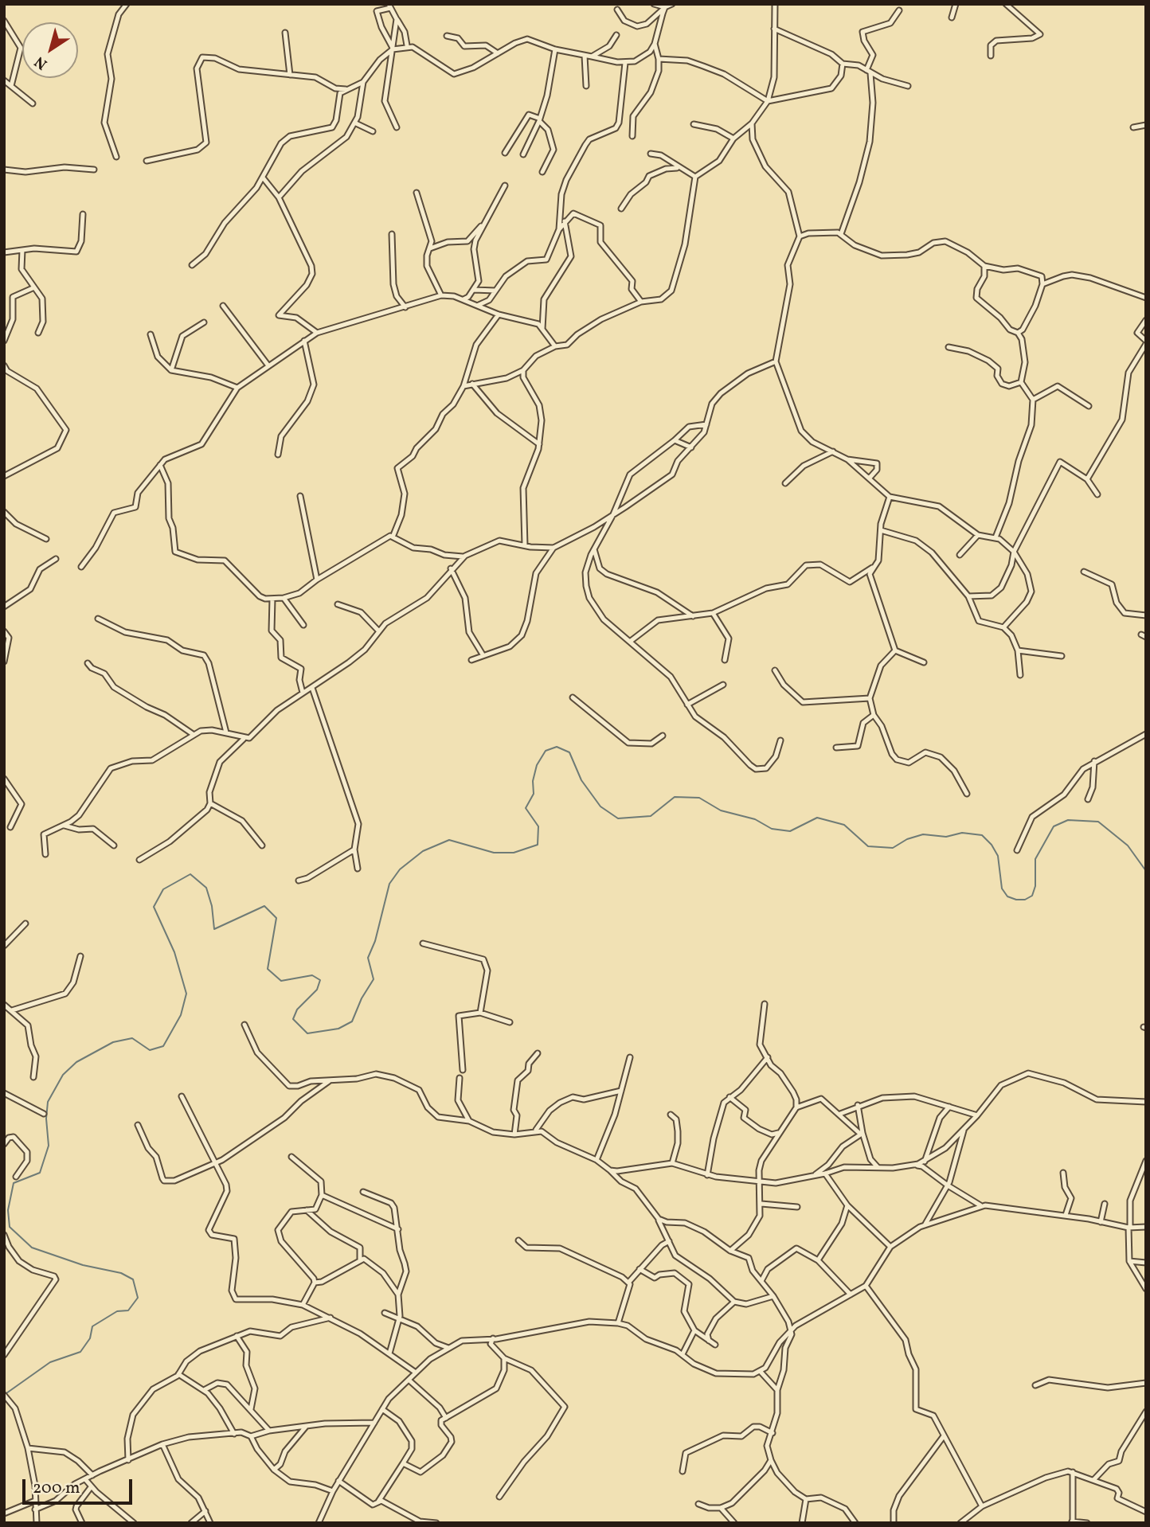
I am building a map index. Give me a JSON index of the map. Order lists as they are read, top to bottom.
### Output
{
  "scale_bar": "200 m",
  "north": "bottom left"
}
